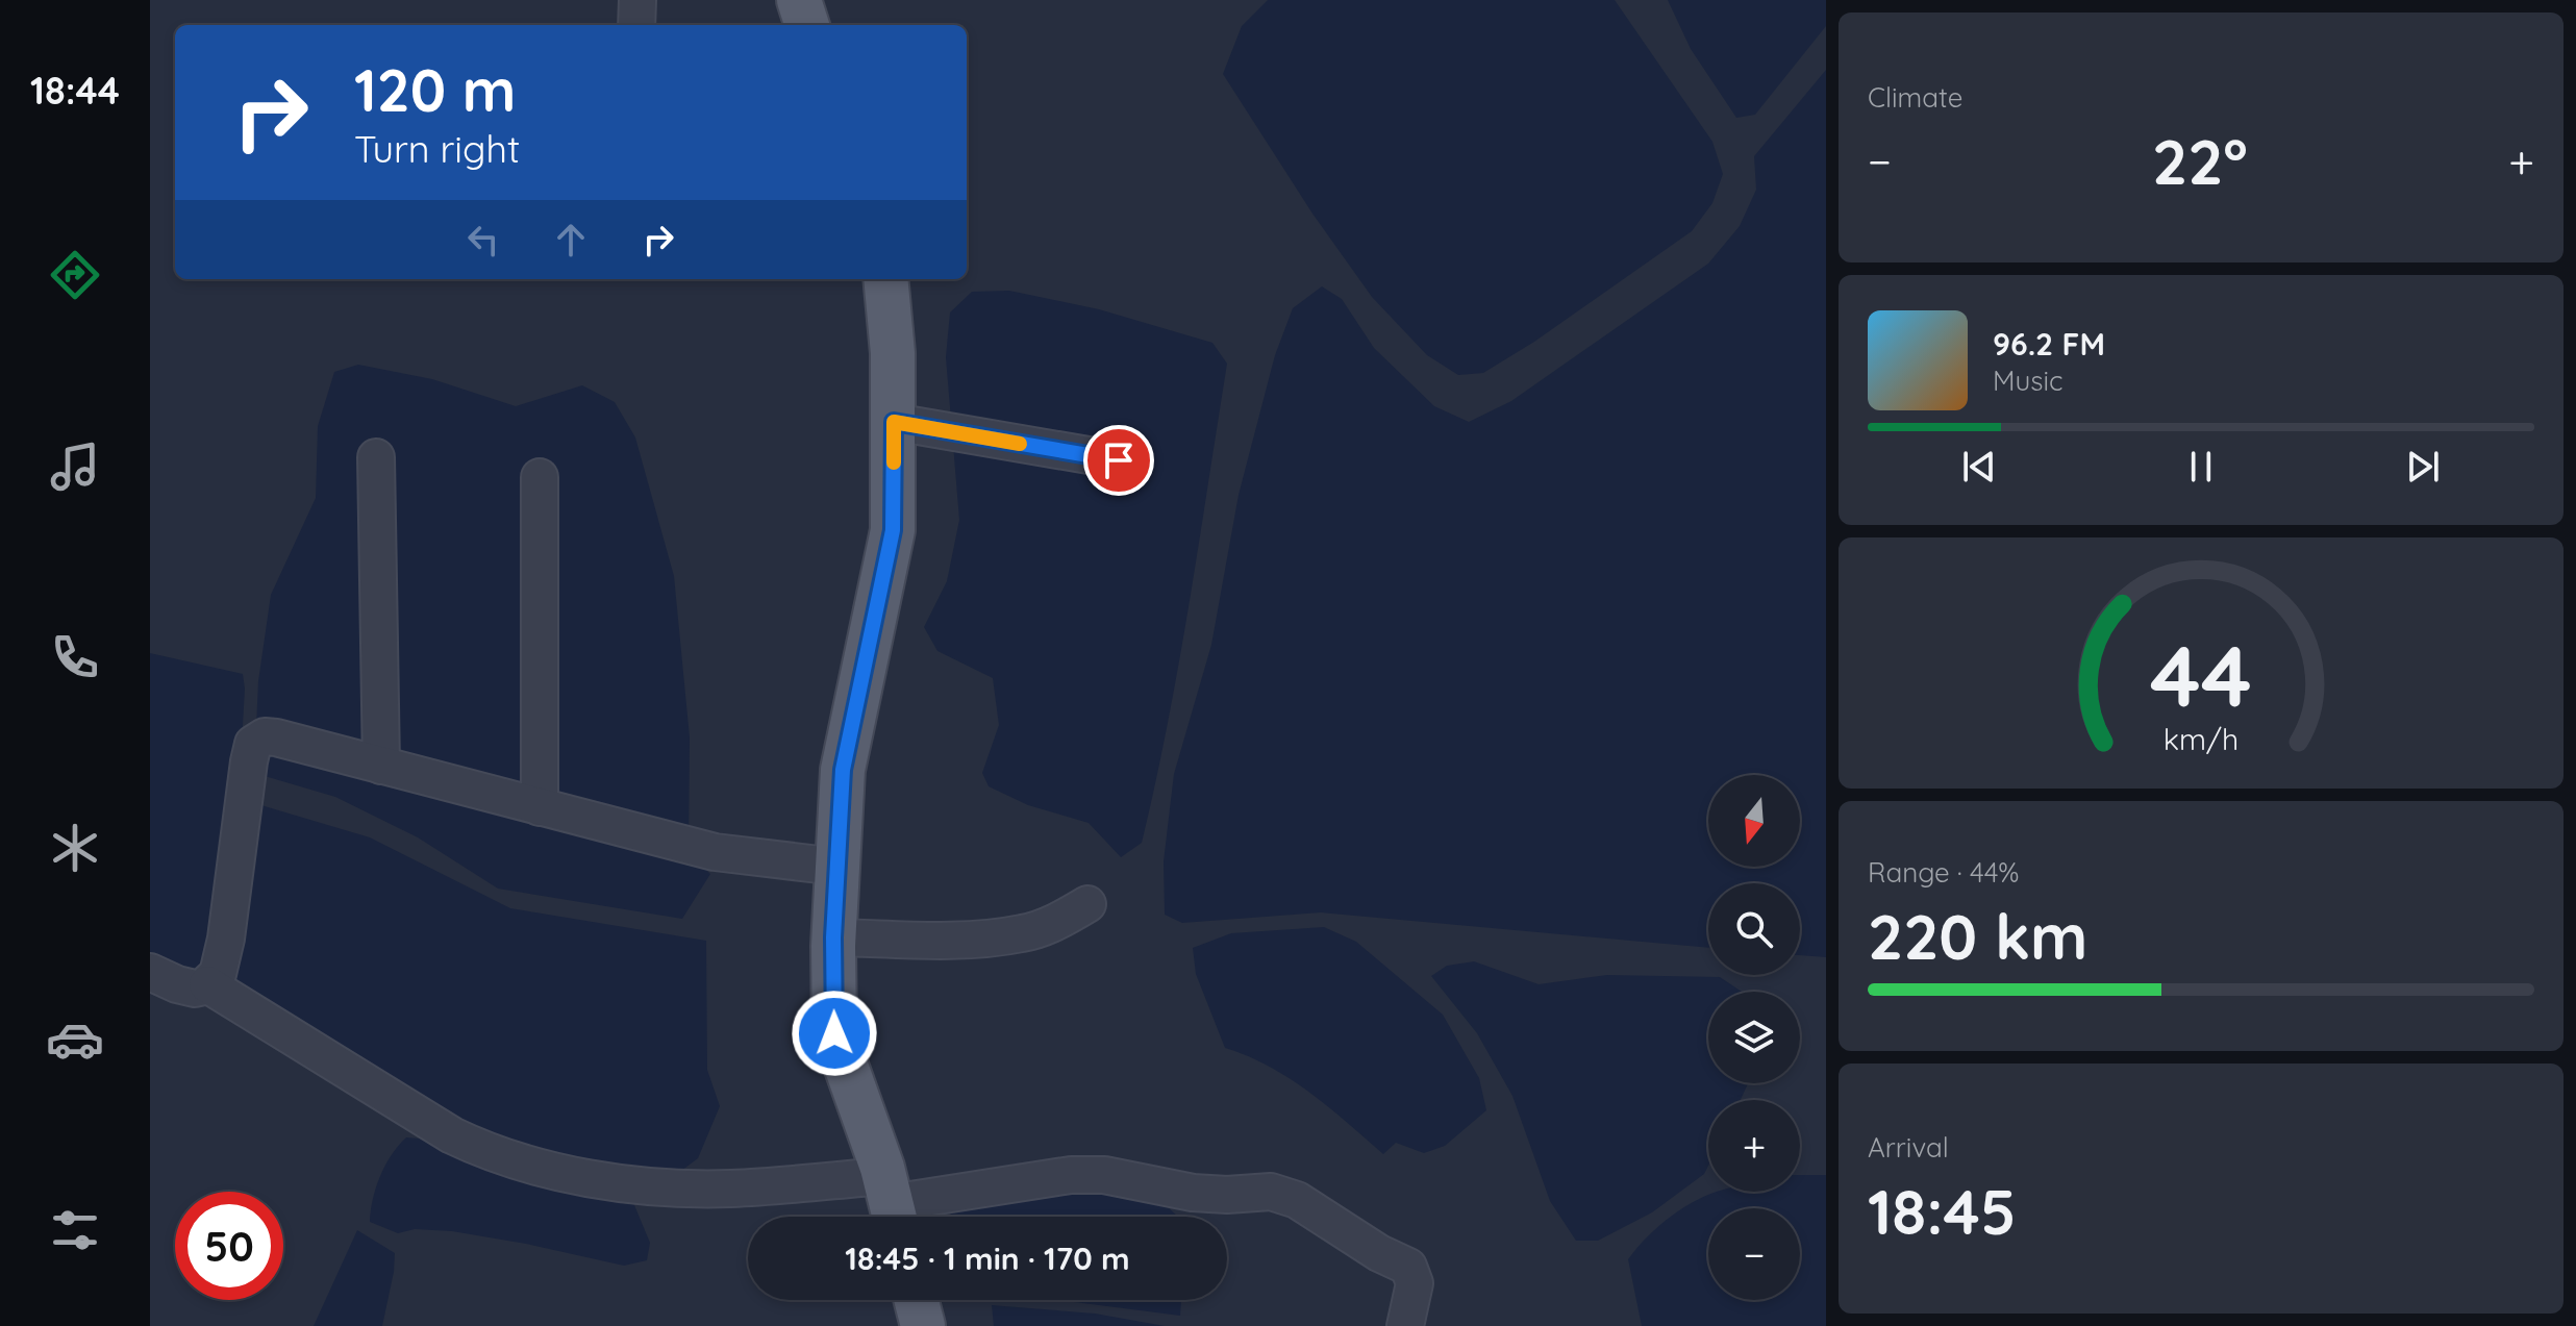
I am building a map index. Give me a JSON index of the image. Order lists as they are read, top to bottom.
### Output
{
  "north": "bottom",
  "page": {
    "tabs": "18:44",
    "tile": [
      "Climate",
      ["Range · 44%", "220 km"],
      ["Arrival", "18:45"]
    ],
    "turn": ["120 m", "Turn right"],
    "heat": ["−", "22°", "+"],
    "song": ["96.2 FM", "Music"],
    "map_buttons": ["+", "−"],
    "limit": "50",
    "trip": "18:45 · 1 min · 170 m",
    "gauge": ["44", "km/h"]
  }
}
